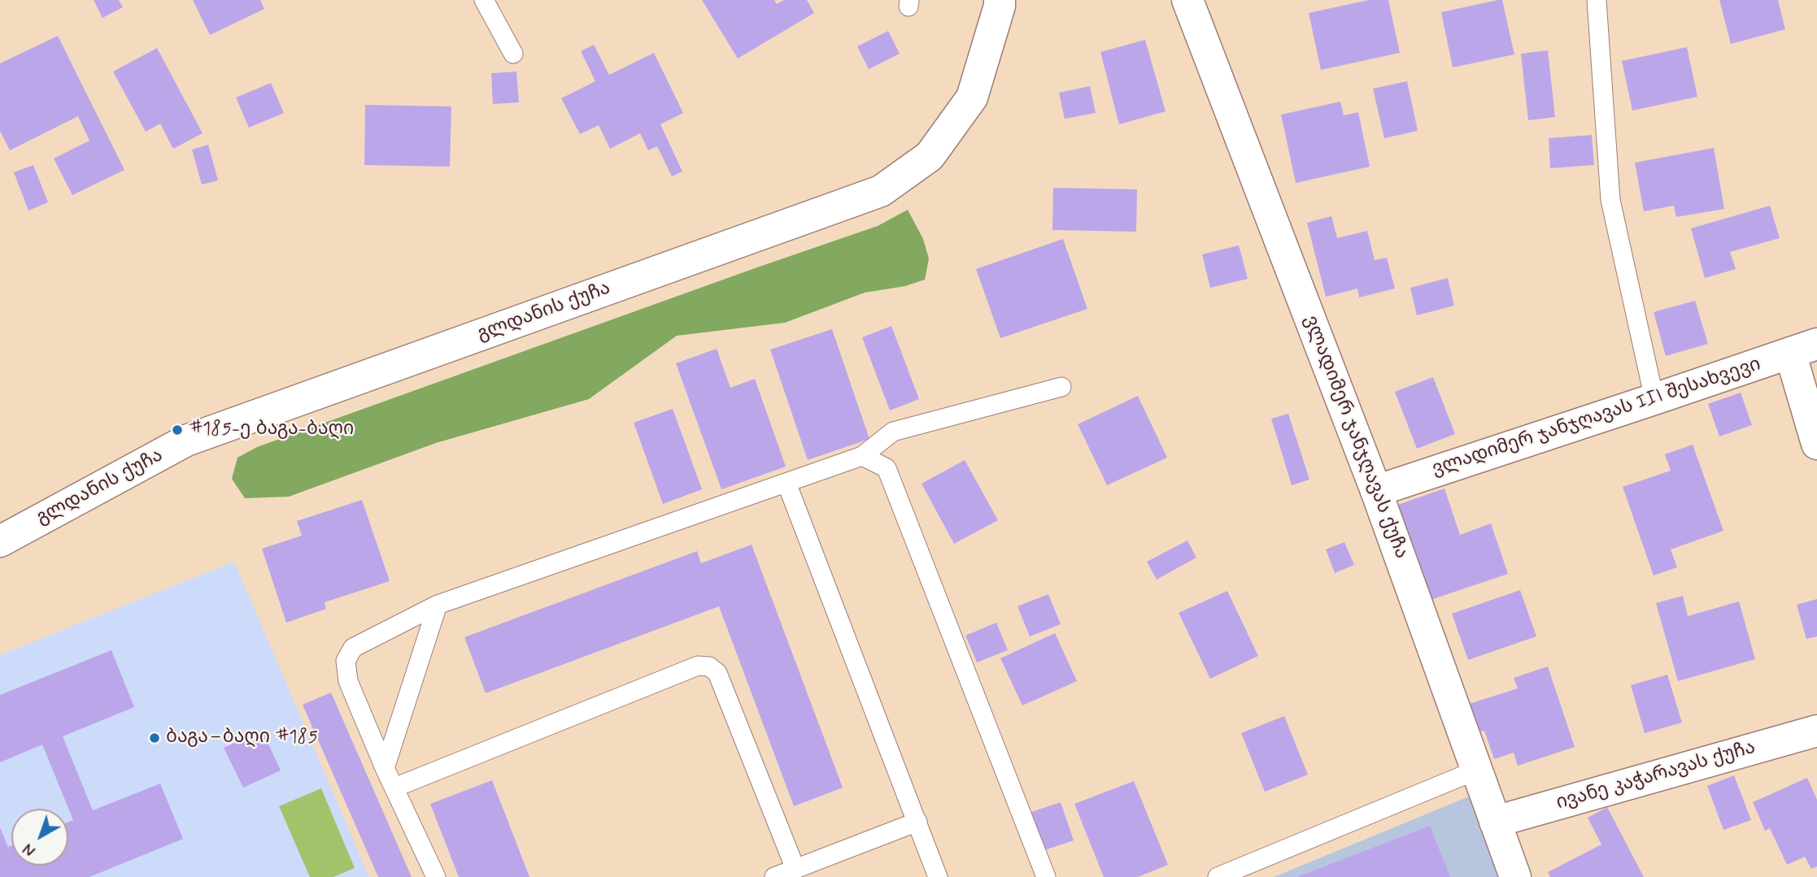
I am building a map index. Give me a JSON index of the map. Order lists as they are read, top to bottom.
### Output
{
  "streets": {
    "street": [
      "გლდანის ქუჩა",
      "ვლადიმერ ჯანჯღავას III შესახვევი",
      "ვლადიმერ ჯანჯღავას ქუჩა",
      "ივანე კაჭარავას ქუჩა"
    ]
  },
  "crossings": [
    ["ვლადიმერ ჯანჯღავას III შესახვევი", "ვლადიმერ ჯანჯღავას ქუჩა"],
    ["ვლადიმერ ჯანჯღავას ქუჩა", "ივანე კაჭარავას ქუჩა"]
  ],
  "places": ["#185-ე ბაგა-ბაღი", "ბაგა–ბაღი #185"],
  "north": "bottom left"
}
